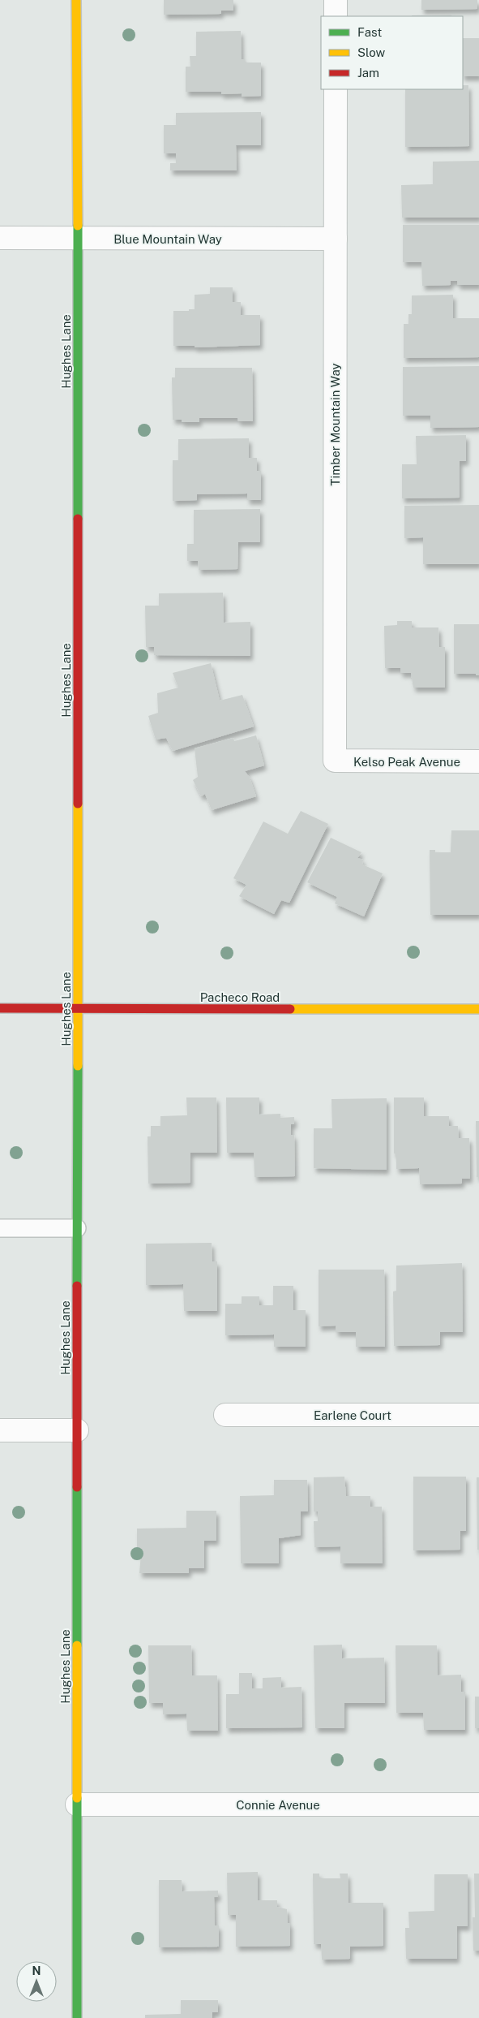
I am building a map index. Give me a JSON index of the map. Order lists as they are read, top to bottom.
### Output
{
  "streets": {
    "street": [
      "Blue Mountain Way",
      "Hughes Lane",
      "Timber Mountain Way",
      "Kelso Peak Avenue",
      "Pacheco Road",
      "Earlene Court",
      "Connie Avenue"
    ]
  },
  "crossings": [
    ["Blue Mountain Way", "Hughes Lane"],
    ["Blue Mountain Way", "Timber Mountain Way"],
    ["Hughes Lane", "Pacheco Road"],
    ["Hughes Lane", "Connie Avenue"],
    ["Timber Mountain Way", "Kelso Peak Avenue"]
  ],
  "legend": ["Fast", "Slow", "Jam"],
  "north": "top"
}
